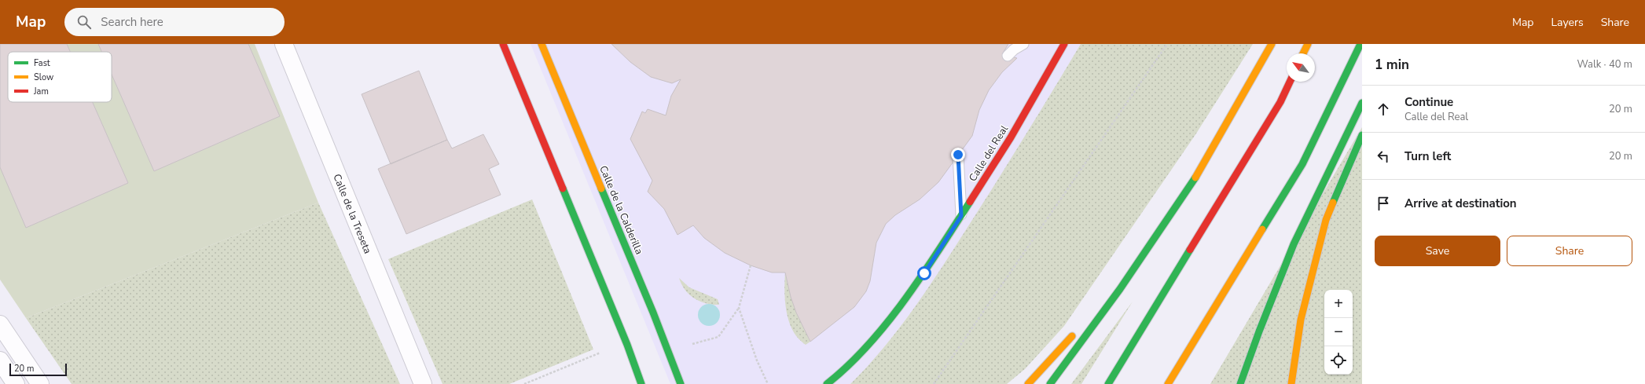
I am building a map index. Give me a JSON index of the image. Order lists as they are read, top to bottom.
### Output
{
  "streets": {
    "main road": ["Calle del Real", "Calle de la Calderilla"],
    "street": ["Calle de la Treseta"]
  },
  "legend": ["Fast", "Slow", "Jam"],
  "scale_bar": "20 m",
  "north": "top left",
  "page": {
    "header": "Map",
    "search": "Search here",
    "nav": ["Map", "Layers", "Share"],
    "heading": ["1 min", "Walk · 40 m"],
    "list": [
      ["Continue", "Calle del Real", "20 m"],
      ["Turn left", "20 m"],
      "Arrive at destination"
    ],
    "buttons": ["Save", "Share"],
    "map_buttons": ["+", "−"],
    "scale": "20 m"
  }
}
